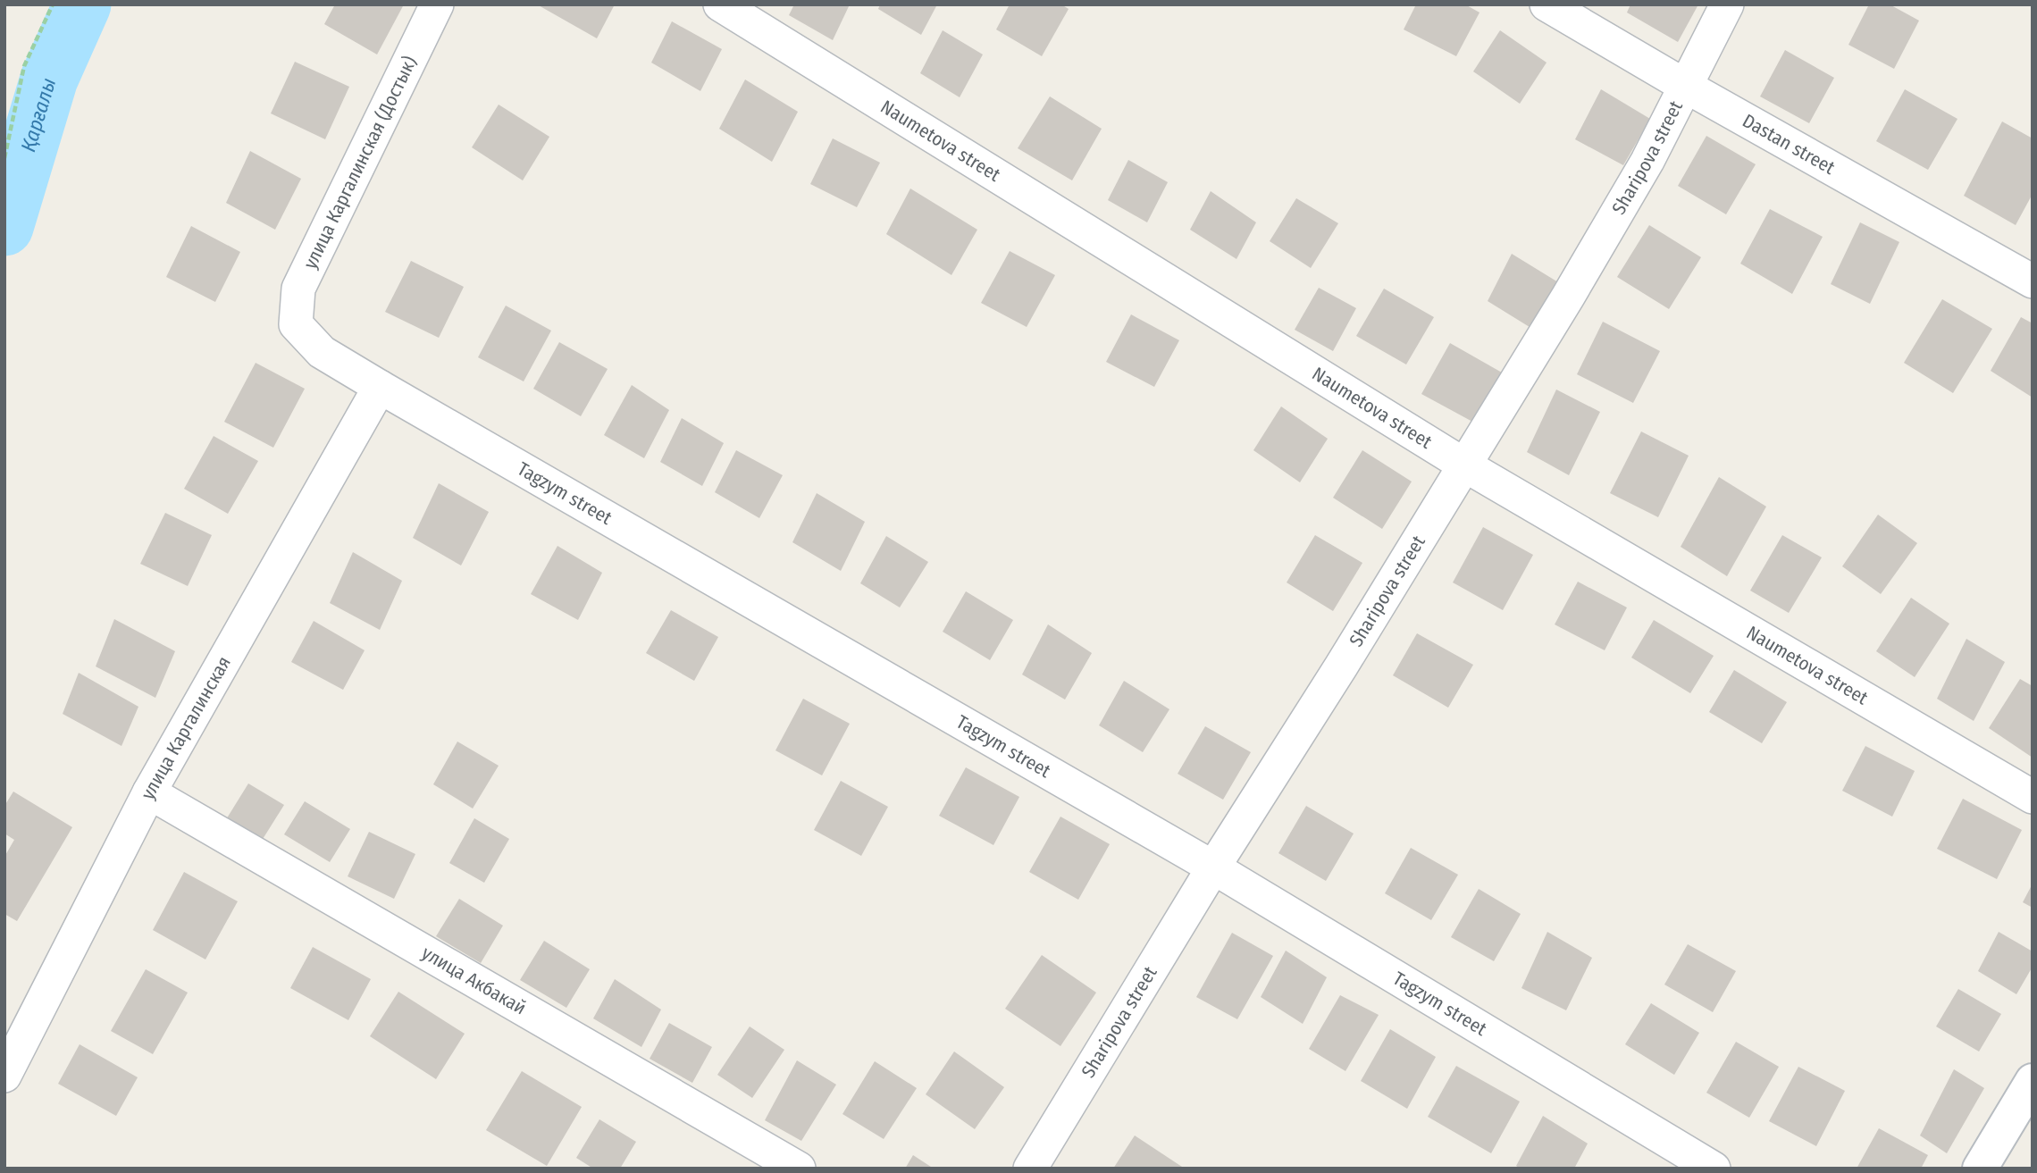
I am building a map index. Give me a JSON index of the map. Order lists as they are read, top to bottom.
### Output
{
  "streets": {
    "street": [
      "Naumetova street",
      "Dastan street",
      "Sharipova street",
      "улица Каргалинская (Достык)",
      "Tagzym street",
      "улица Каргалинская",
      "улица Акбакай"
    ]
  },
  "crossings": [
    ["Naumetova street", "Sharipova street"],
    ["Dastan street", "Sharipova street"],
    ["Sharipova street", "Tagzym street"],
    ["улица Каргалинская (Достык)", "Tagzym street"],
    ["Tagzym street", "улица Каргалинская"],
    ["улица Каргалинская", "улица Акбакай"]
  ],
  "water": ["Қарғалы"]
}
